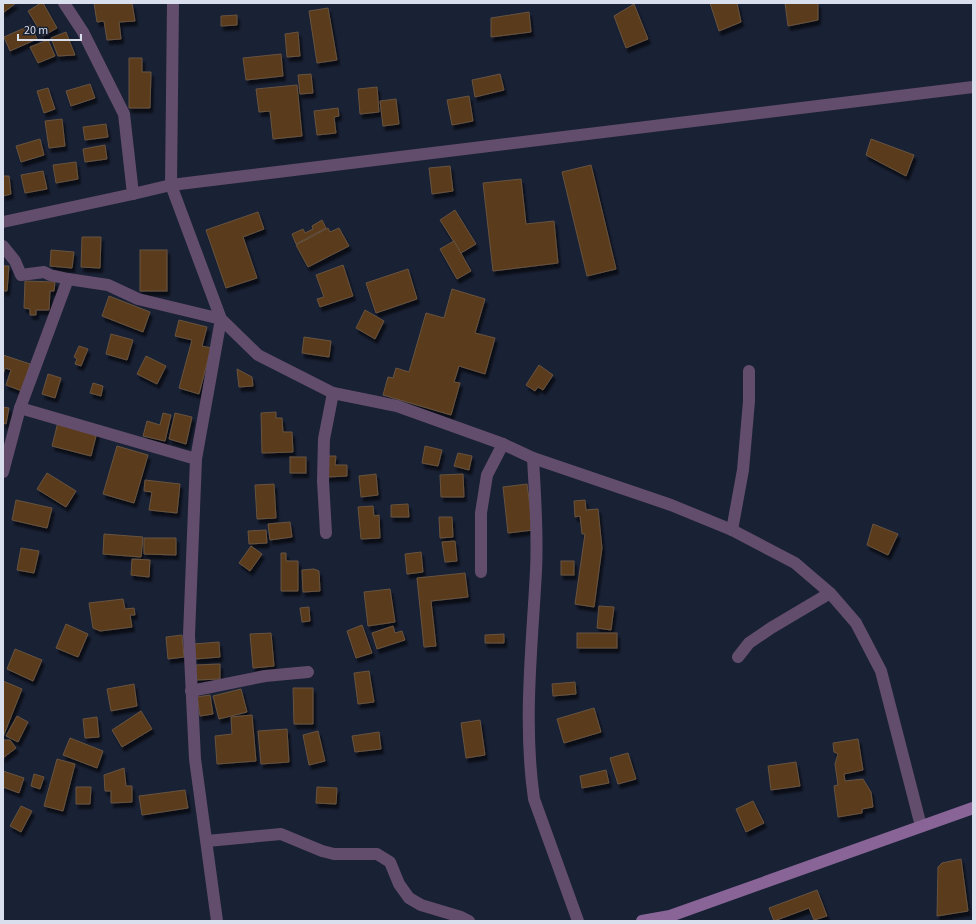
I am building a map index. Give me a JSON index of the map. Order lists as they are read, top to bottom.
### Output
{
  "scale_bar": "20 m"
}
